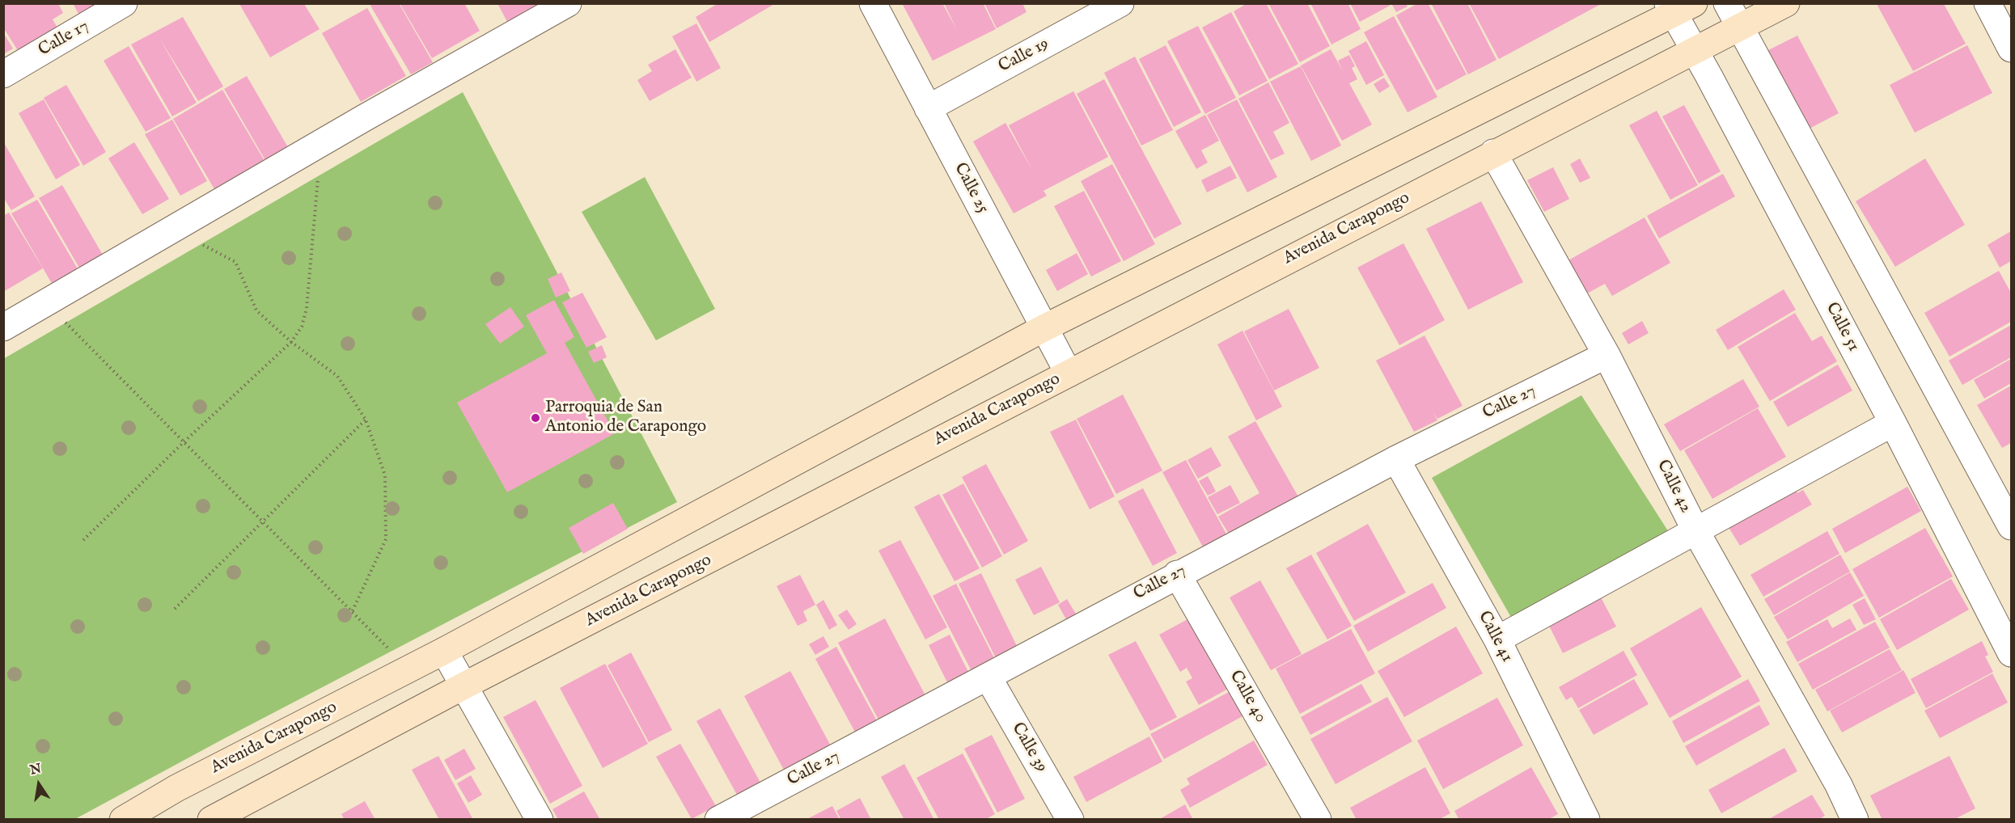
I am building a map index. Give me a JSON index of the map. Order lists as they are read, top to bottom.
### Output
{
  "streets": {
    "street": [
      "Calle 17",
      "Calle 19",
      "Calle 25",
      "Avenida Carapongo",
      "Calle 51",
      "Calle 27",
      "Calle 42",
      "Calle 41",
      "Calle 40",
      "Calle 39"
    ]
  },
  "crossings": [
    ["Calle 19", "Calle 25"],
    ["Calle 25", "Avenida Carapongo"],
    ["Avenida Carapongo", "Calle 51"],
    ["Avenida Carapongo", "Calle 42"],
    ["Calle 27", "Calle 42"],
    ["Calle 27", "Calle 41"],
    ["Calle 27", "Calle 40"],
    ["Calle 27", "Calle 39"]
  ],
  "places": ["Parroquia de San Antonio de Carapongo"],
  "north": "top"
}
